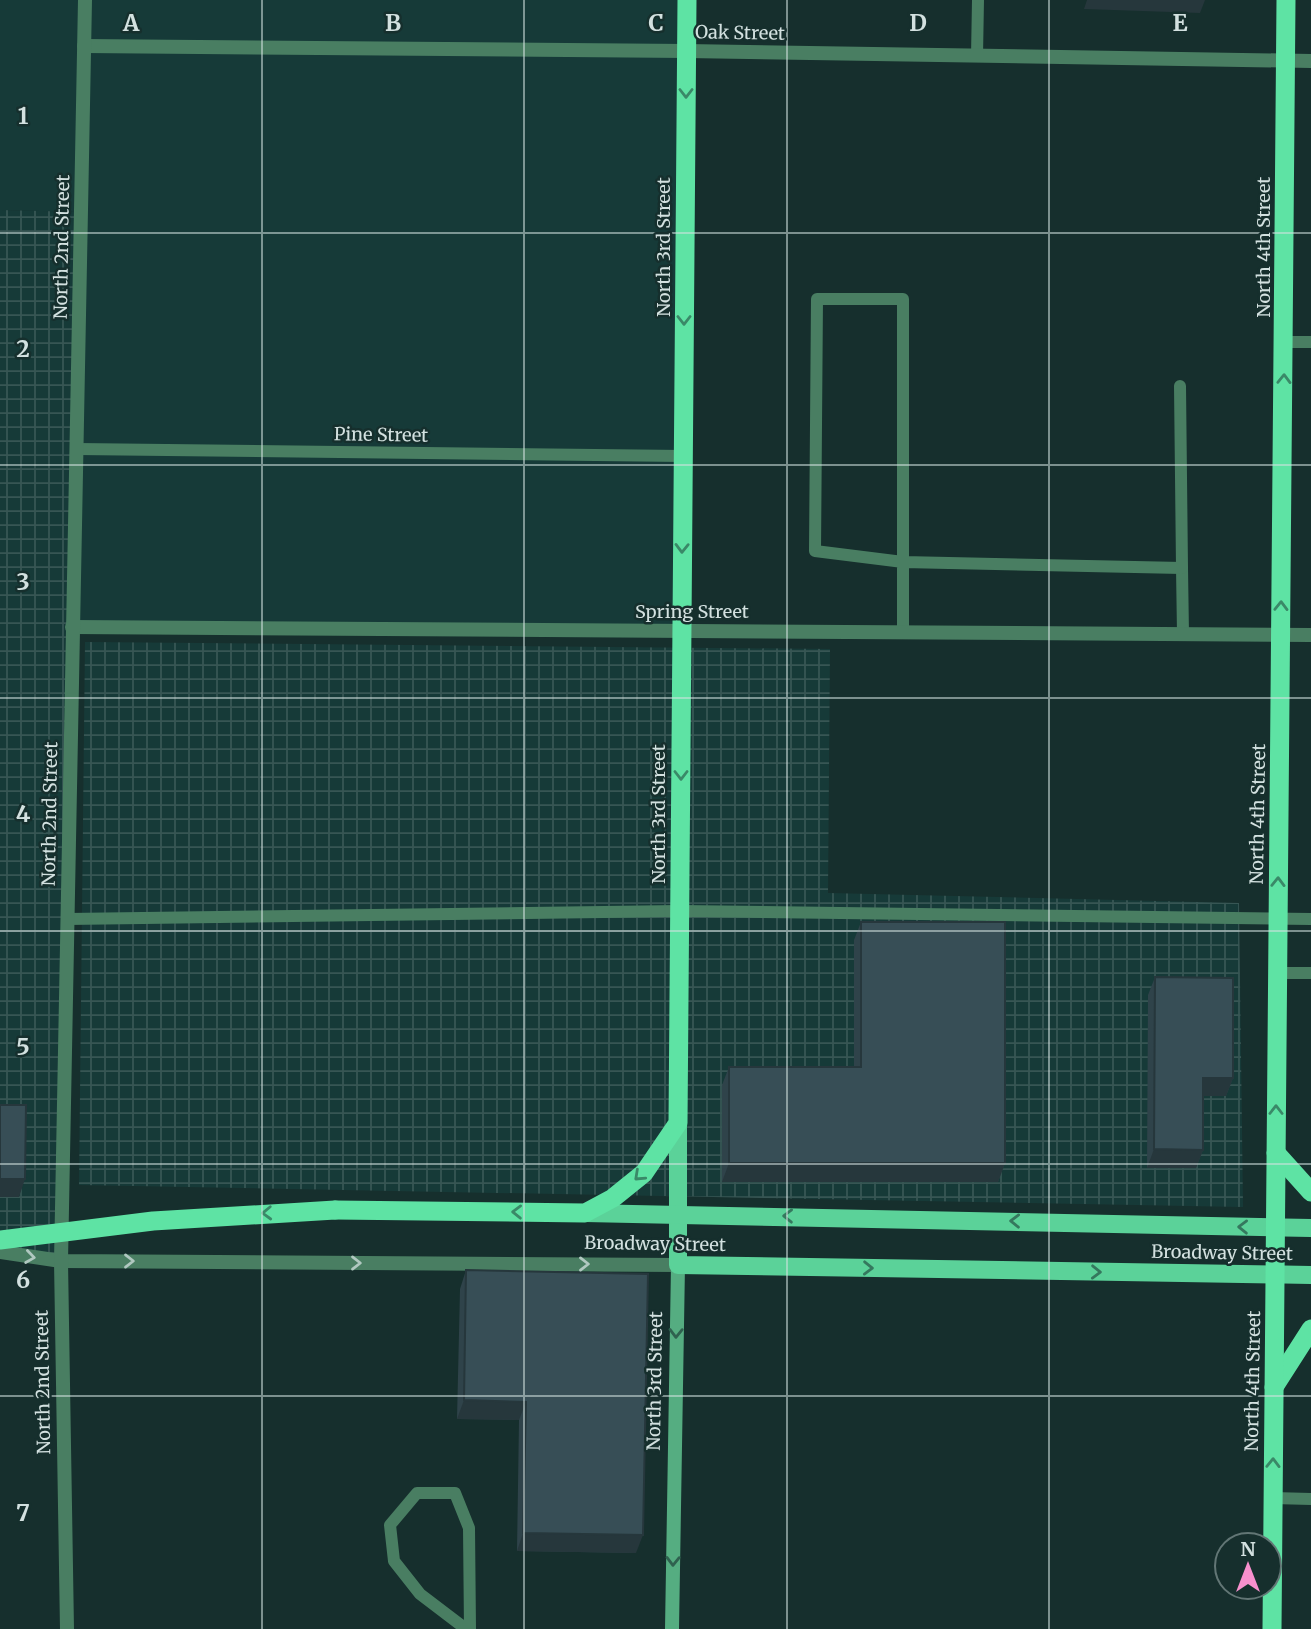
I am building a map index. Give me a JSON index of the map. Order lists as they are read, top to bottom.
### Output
{
  "streets": {
    "highway": ["North 3rd Street", "North 4th Street"],
    "main road": ["Broadway Street"],
    "street": ["Oak Street", "North 2nd Street", "Spring Street"],
    "lane": ["Pine Street"]
  },
  "crossings": [
    ["Oak Street", "North 2nd Street"],
    ["Oak Street", "North 3rd Street"],
    ["Oak Street", "North 4th Street"],
    ["North 2nd Street", "Pine Street"],
    ["North 2nd Street", "Spring Street"],
    ["North 2nd Street", "Broadway Street"],
    ["North 3rd Street", "Pine Street"],
    ["North 3rd Street", "Spring Street"],
    ["North 3rd Street", "Broadway Street"],
    ["North 4th Street", "Spring Street"],
    ["North 4th Street", "Broadway Street"]
  ],
  "one_way": ["North 3rd Street", "North 4th Street"],
  "north": "top",
  "grid": {
    "columns": [
      "A",
      "B",
      "C",
      "D",
      "E"
    ],
    "rows": [
      "1",
      "2",
      "3",
      "4",
      "5",
      "6",
      "7"
    ]
  }
}
